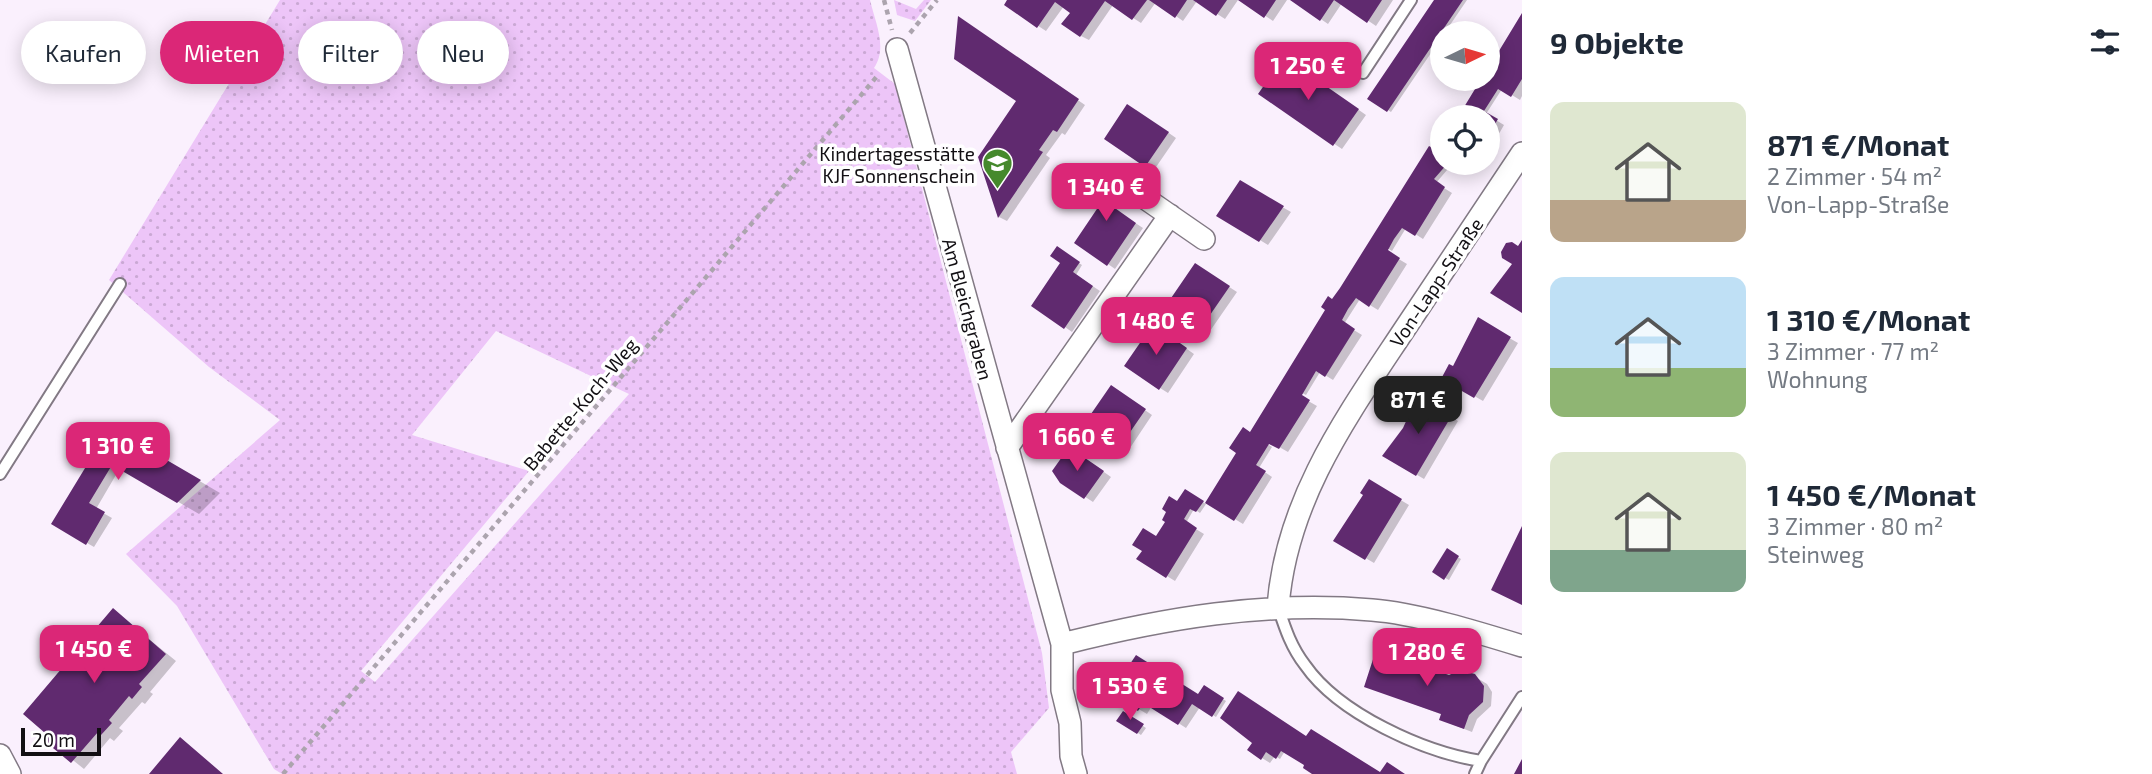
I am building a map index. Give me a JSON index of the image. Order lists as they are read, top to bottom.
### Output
{
  "streets": {
    "street": ["Von-Lapp-Straße", "Am Bleichgraben"],
    "path": ["Babette-Koch-Weg"]
  },
  "crossings": [
    ["Am Bleichgraben", "Babette-Koch-Weg"]
  ],
  "places": {
    "school or university": ["Kindertagesstätte KJF Sonnenschein"]
  },
  "scale_bar": "20 m",
  "north": "right",
  "page": {
    "heading": "9 Objekte",
    "chip": [
      "Kaufen",
      "Mieten",
      "Filter",
      "Neu"
    ],
    "price": [
      "1 250 €",
      "1 340 €",
      "1 480 €",
      "871 €",
      "1 660 €",
      "1 310 €",
      "1 450 €",
      "1 280 €",
      "1 530 €"
    ],
    "list": [
      {
        "name": "871 €/Monat",
        "note": "2 Zimmer · 54 m² · Von-Lapp-Straße"
      },
      {
        "name": "1 310 €/Monat",
        "note": "3 Zimmer · 77 m² · Wohnung"
      },
      {
        "name": "1 450 €/Monat",
        "note": "3 Zimmer · 80 m² · Steinweg"
      }
    ],
    "scale": "20 m"
  }
}
